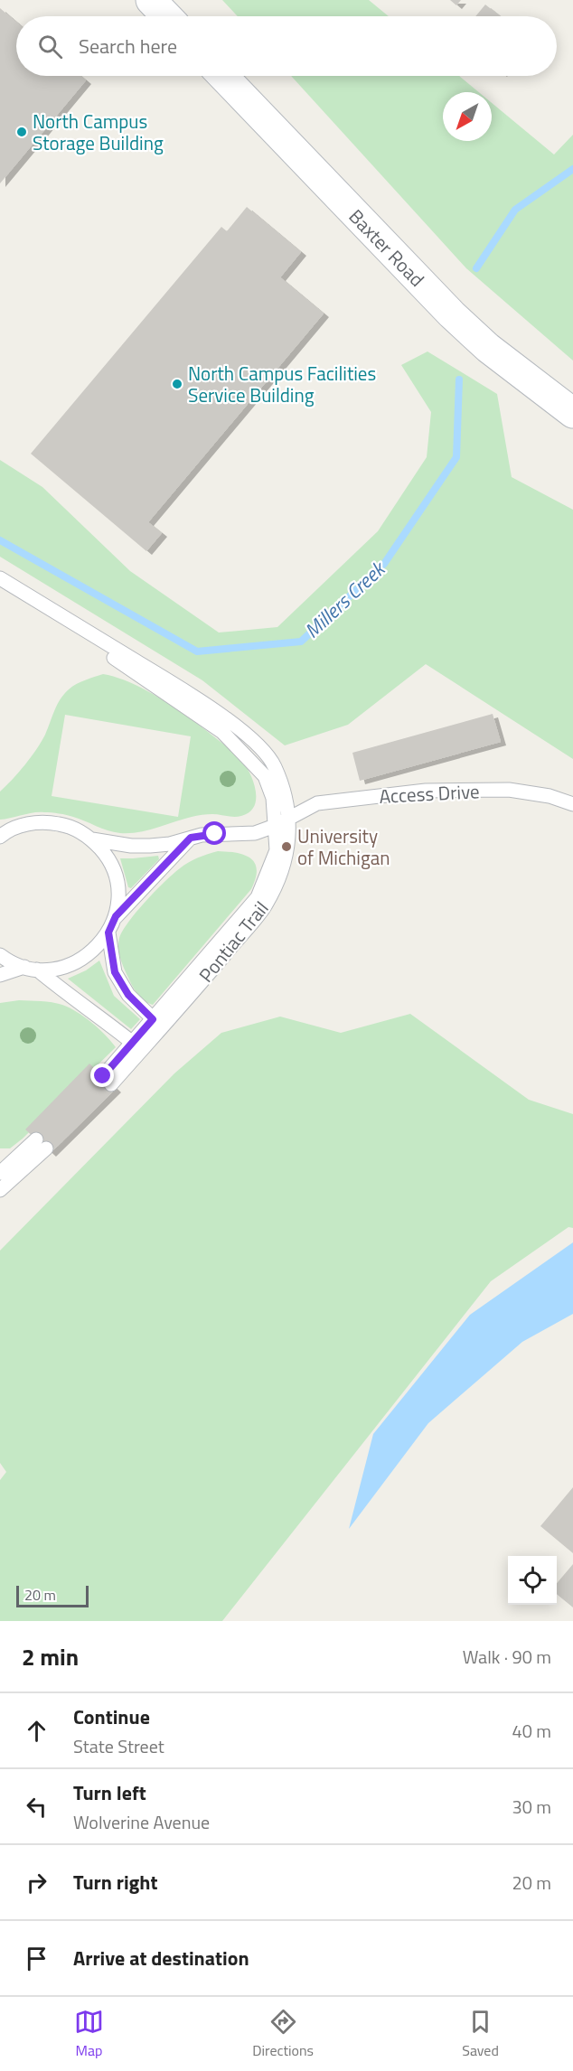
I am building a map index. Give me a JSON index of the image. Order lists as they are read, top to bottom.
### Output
{
  "streets": {
    "street": ["Baxter Road"],
    "lane": ["Access Drive", "Pontiac Trail"]
  },
  "crossings": [
    ["Access Drive", "Pontiac Trail"]
  ],
  "water": ["Millers Creek"],
  "places": ["North Campus Storage Building", "North Campus Facilities Service Building", "University of Michigan"],
  "scale_bar": "20 m",
  "north": "bottom left",
  "page": {
    "search": "Search here",
    "scale": "20 m",
    "heading": ["2 min", "Walk · 90 m"],
    "list": [
      ["Continue", "State Street", "40 m"],
      ["Turn left", "Wolverine Avenue", "30 m"],
      ["Turn right", "20 m"],
      "Arrive at destination"
    ],
    "nav": ["Map", "Directions", "Saved"]
  }
}
